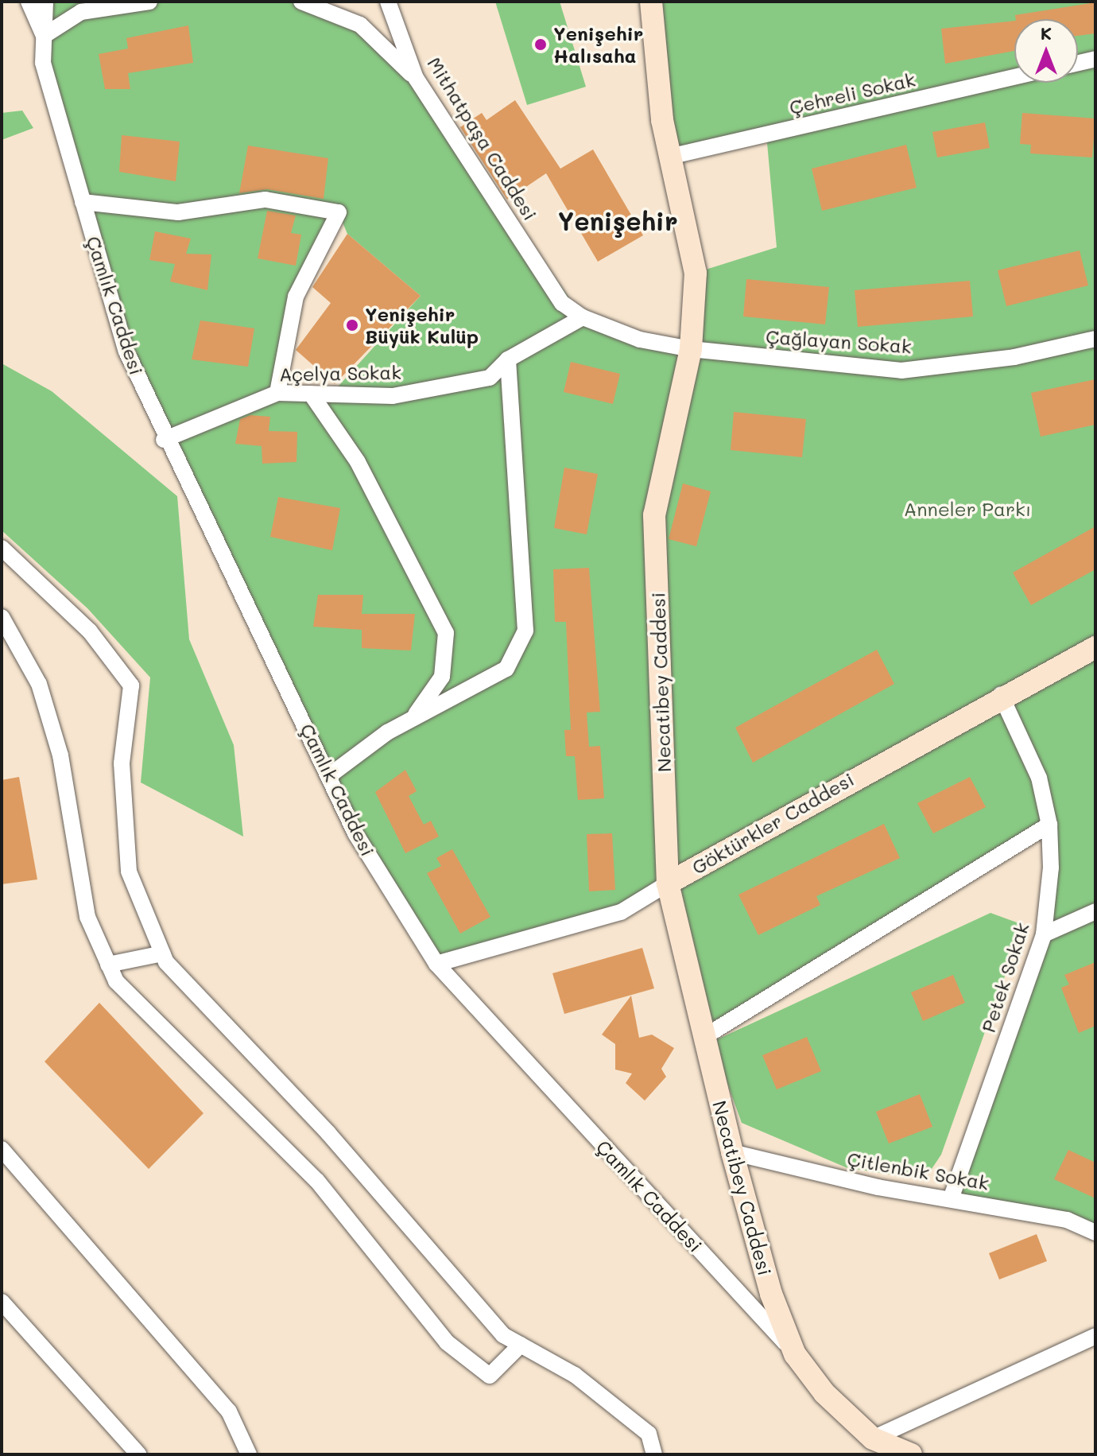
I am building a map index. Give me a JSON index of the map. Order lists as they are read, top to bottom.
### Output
{
  "streets": {
    "street": [
      "Çehreli Sokak",
      "Mithatpaşa Caddesi",
      "Çamlık Caddesi",
      "Çağlayan Sokak",
      "Açelya Sokak",
      "Necatibey Caddesi",
      "Göktürkler Caddesi",
      "Petek Sokak",
      "Çitlenbik Sokak"
    ]
  },
  "crossings": [
    ["Çehreli Sokak", "Necatibey Caddesi"],
    ["Mithatpaşa Caddesi", "Çağlayan Sokak"],
    ["Mithatpaşa Caddesi", "Açelya Sokak"],
    ["Mithatpaşa Caddesi", "Necatibey Caddesi"],
    ["Çamlık Caddesi", "Açelya Sokak"],
    ["Çamlık Caddesi", "Necatibey Caddesi"],
    ["Çamlık Caddesi", "Göktürkler Caddesi"],
    ["Çağlayan Sokak", "Necatibey Caddesi"],
    ["Necatibey Caddesi", "Göktürkler Caddesi"],
    ["Necatibey Caddesi", "Çitlenbik Sokak"],
    ["Göktürkler Caddesi", "Petek Sokak"],
    ["Petek Sokak", "Çitlenbik Sokak"]
  ],
  "districts": ["Yenişehir"],
  "parks": ["Anneler Parkı"],
  "places": ["Yenişehir Halısaha", "Yenişehir Büyük Kulüp"],
  "north": "top"
}
